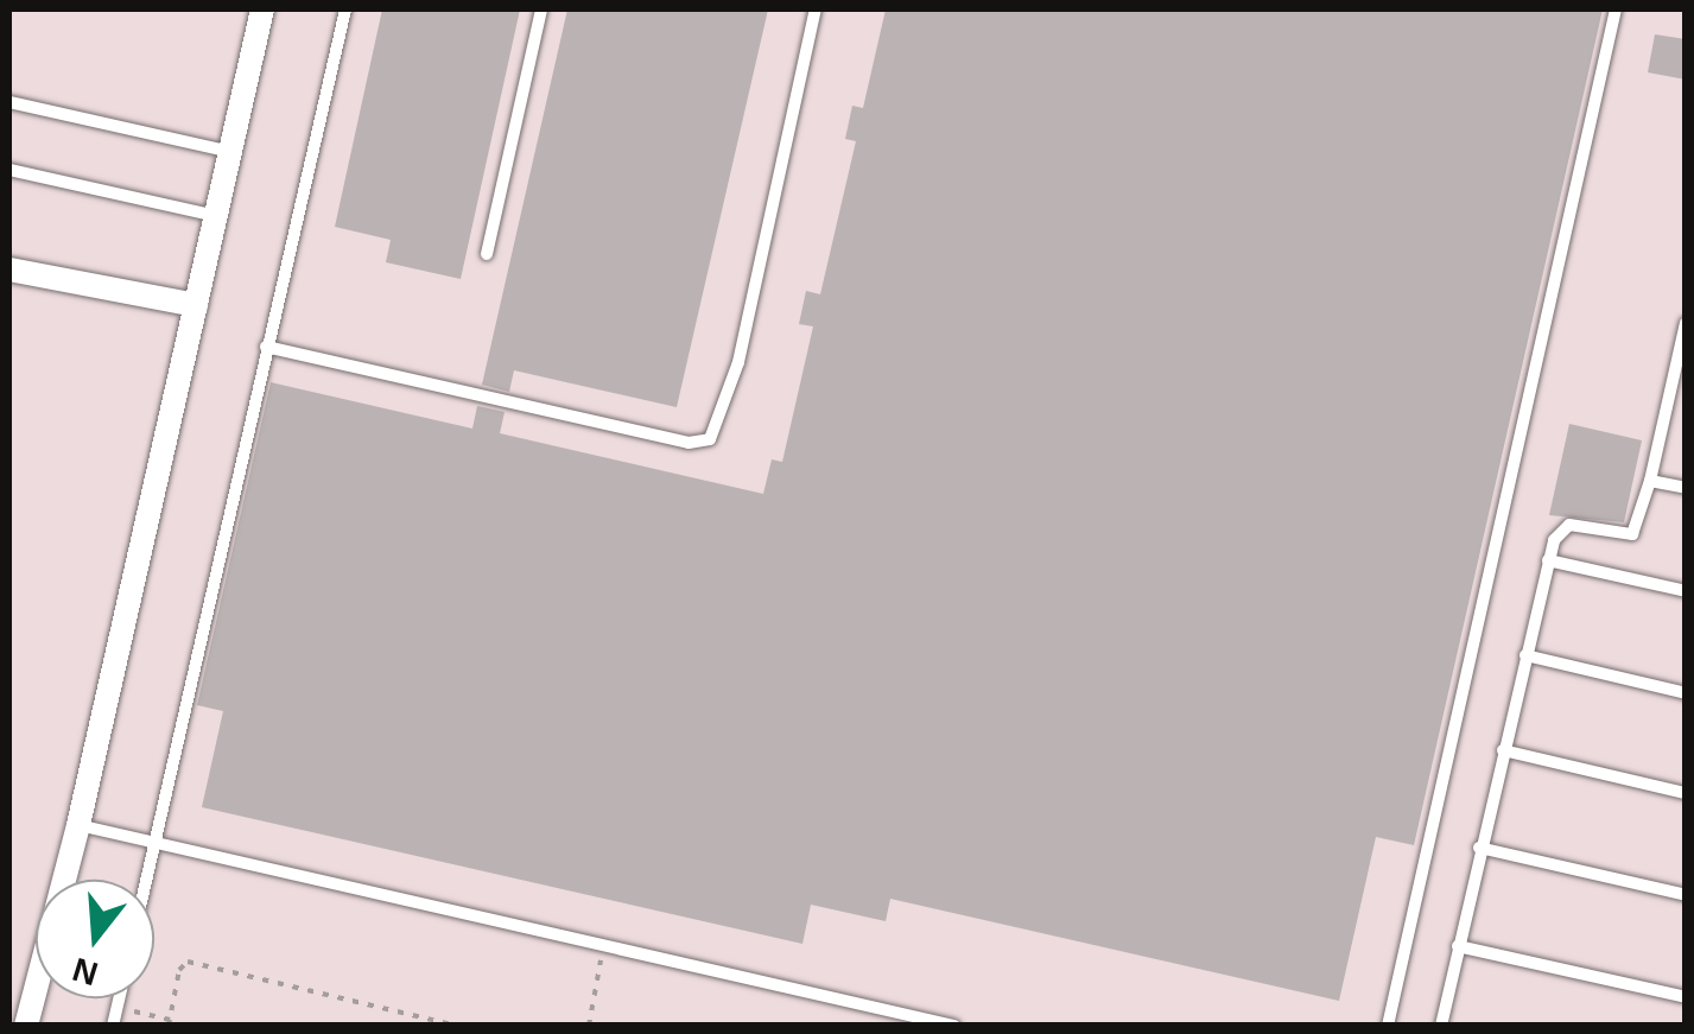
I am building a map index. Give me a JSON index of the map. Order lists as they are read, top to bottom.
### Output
{
  "north": "bottom"
}
